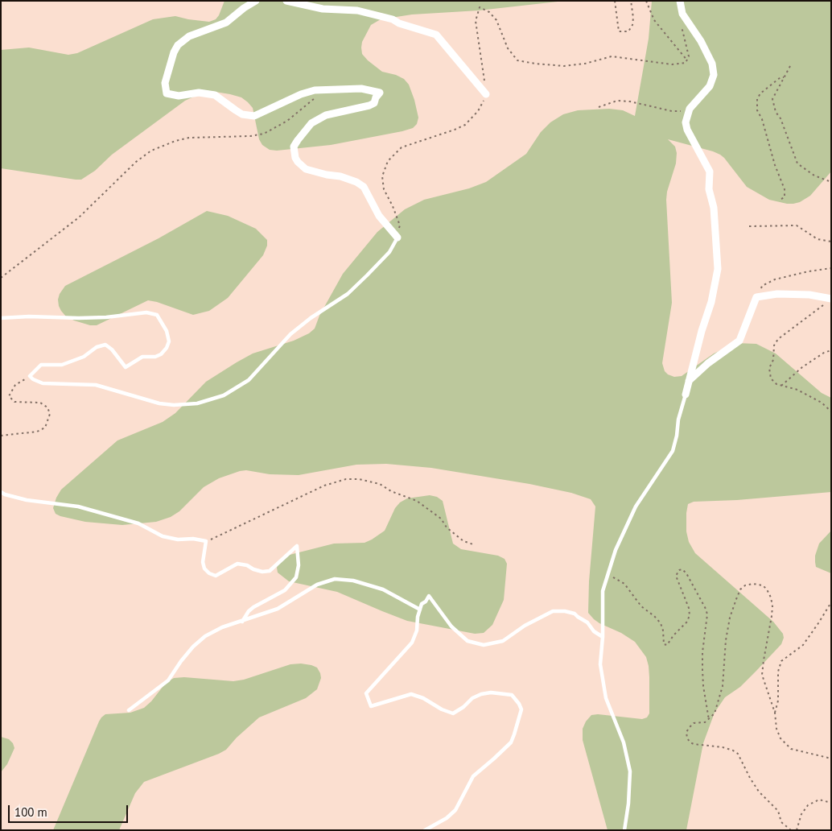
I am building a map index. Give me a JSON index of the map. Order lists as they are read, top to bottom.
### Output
{
  "scale_bar": "100 m"
}
